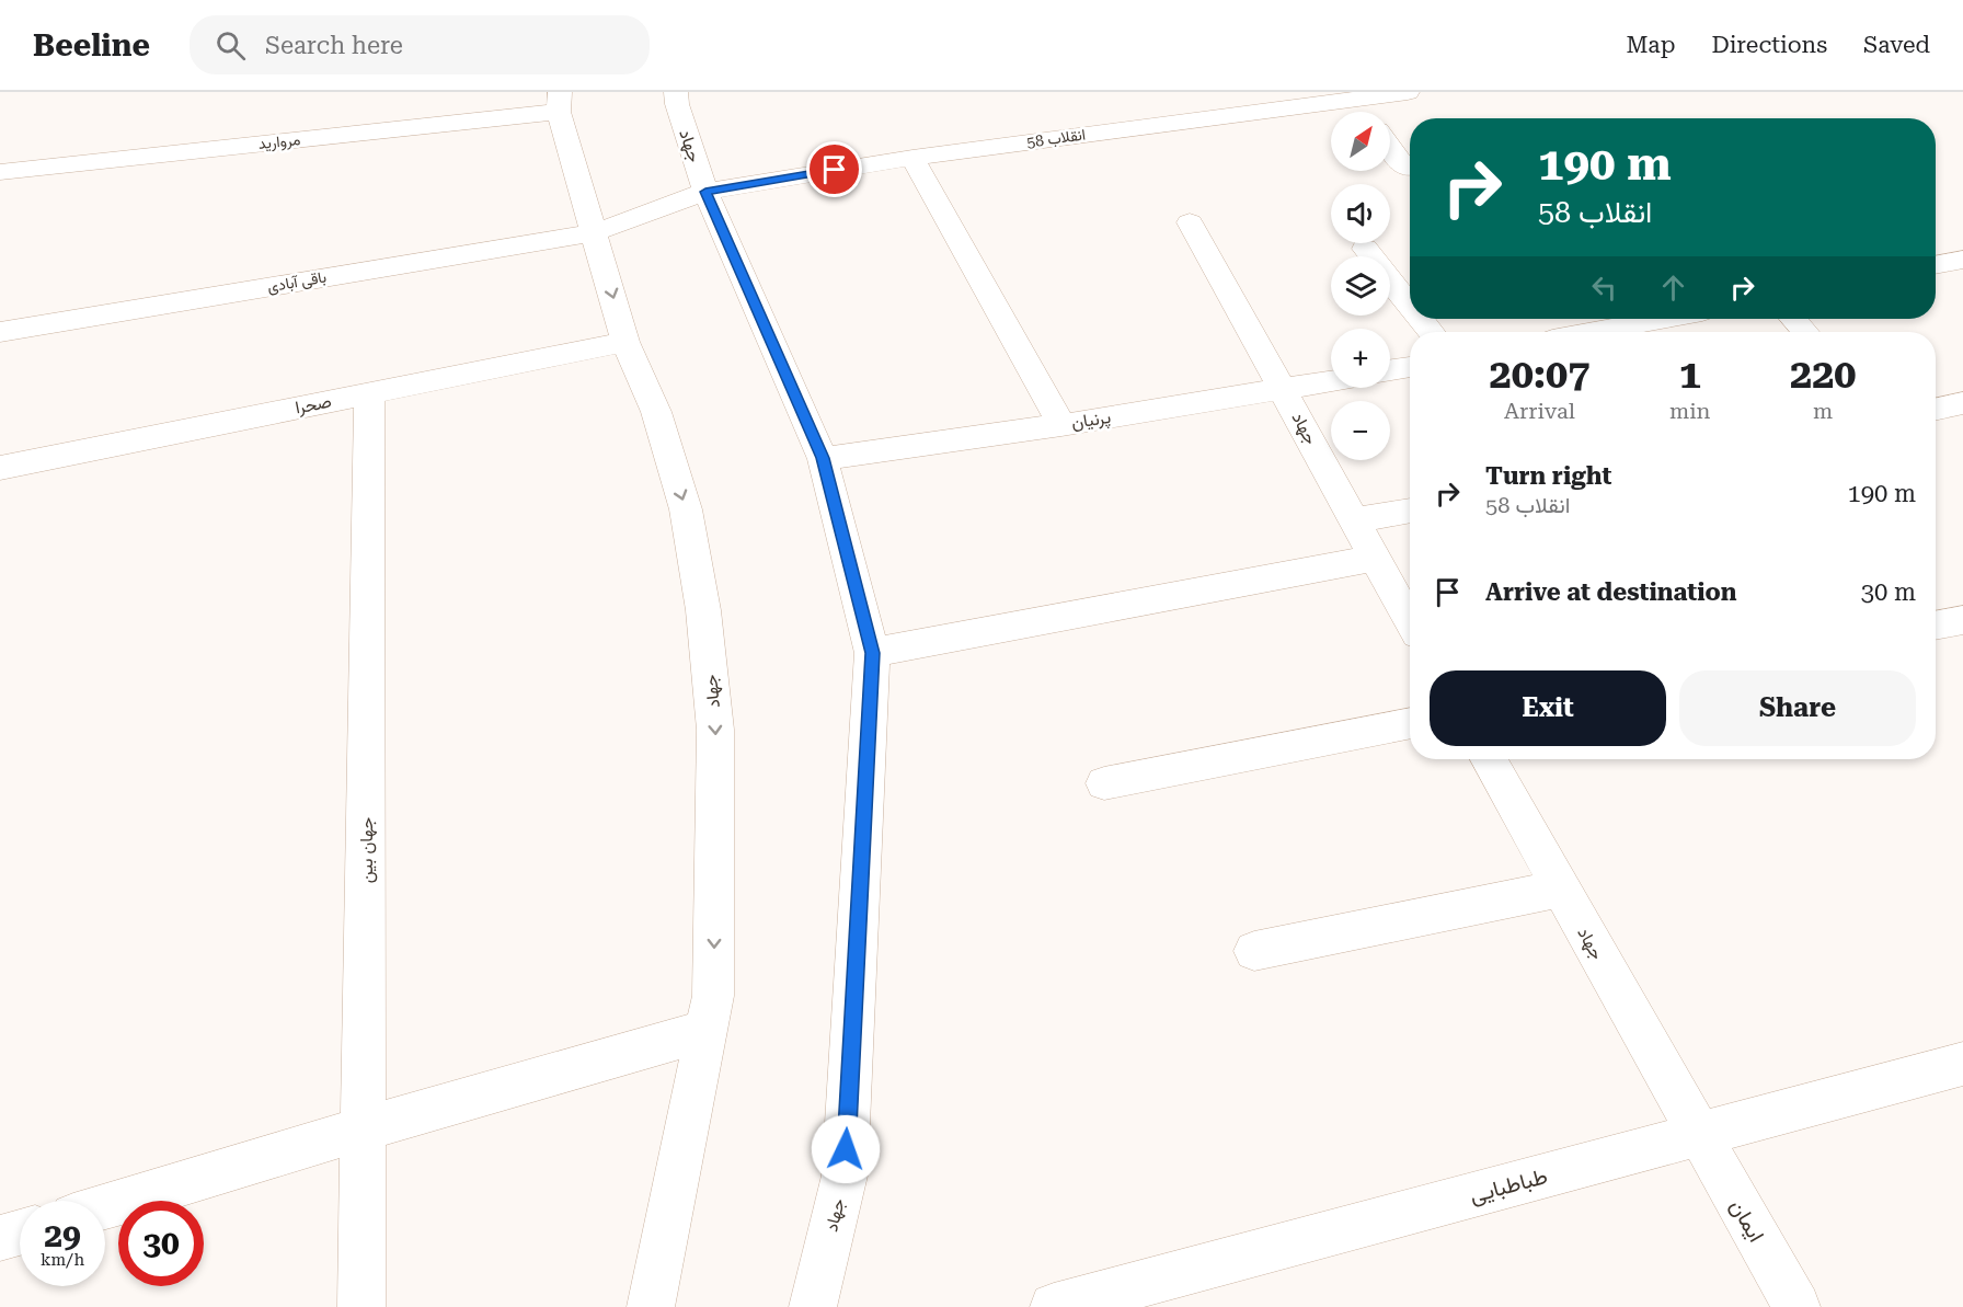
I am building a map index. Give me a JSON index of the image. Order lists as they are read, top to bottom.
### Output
{
  "streets": {
    "street": [
      "انقلاب 58",
      "مروارید",
      "جهاد",
      "باقی آبادی",
      "صحرا",
      "پرنیان",
      "جهان بین",
      "طباطبایی",
      "ایمان"
    ]
  },
  "crossings": [
    ["انقلاب 58", "جهاد"],
    ["انقلاب 58", "باقی آبادی"],
    ["مروارید", "جهاد"],
    ["جهاد", "باقی آبادی"],
    ["جهاد", "صحرا"],
    ["جهاد", "پرنیان"],
    ["جهاد", "طباطبایی"],
    ["جهاد", "ایمان"],
    ["صحرا", "جهان بین"],
    ["طباطبایی", "ایمان"]
  ],
  "north": "top right",
  "page": {
    "header": "Beeline",
    "search": "Search here",
    "nav": ["Map", "Directions", "Saved"],
    "map_buttons": ["+", "−"],
    "turn": ["190 m", "انقلاب 58"],
    "eta": [
      "20:07",
      "Arrival",
      "1",
      "min",
      "220",
      "m"
    ],
    "list": [
      {
        "name": "Turn right",
        "note": "انقلاب 58",
        "value": "190 m"
      },
      {
        "name": "Arrive at destination",
        "value": "30 m"
      }
    ],
    "buttons": ["Exit", "Share"],
    "speed": "29 km/h",
    "limit": "30"
  }
}
